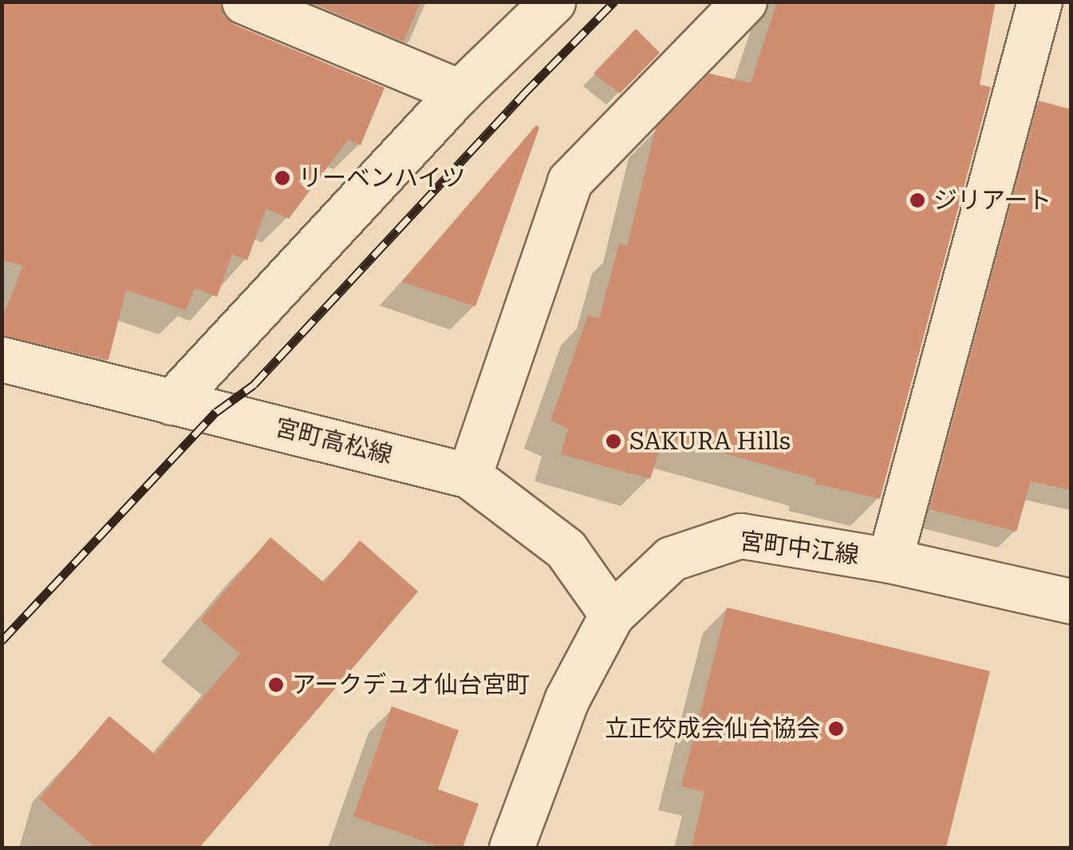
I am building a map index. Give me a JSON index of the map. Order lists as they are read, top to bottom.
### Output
{
  "streets": {
    "street": ["宮町高松線", "宮町中江線"]
  },
  "crossings": [
    ["宮町高松線", "宮町中江線"]
  ],
  "places": [
    "リーベンハイツ",
    "ジリアート",
    "SAKURA Hills",
    "アークデュオ仙台宮町",
    "立正佼成会仙台協会"
  ]
}
